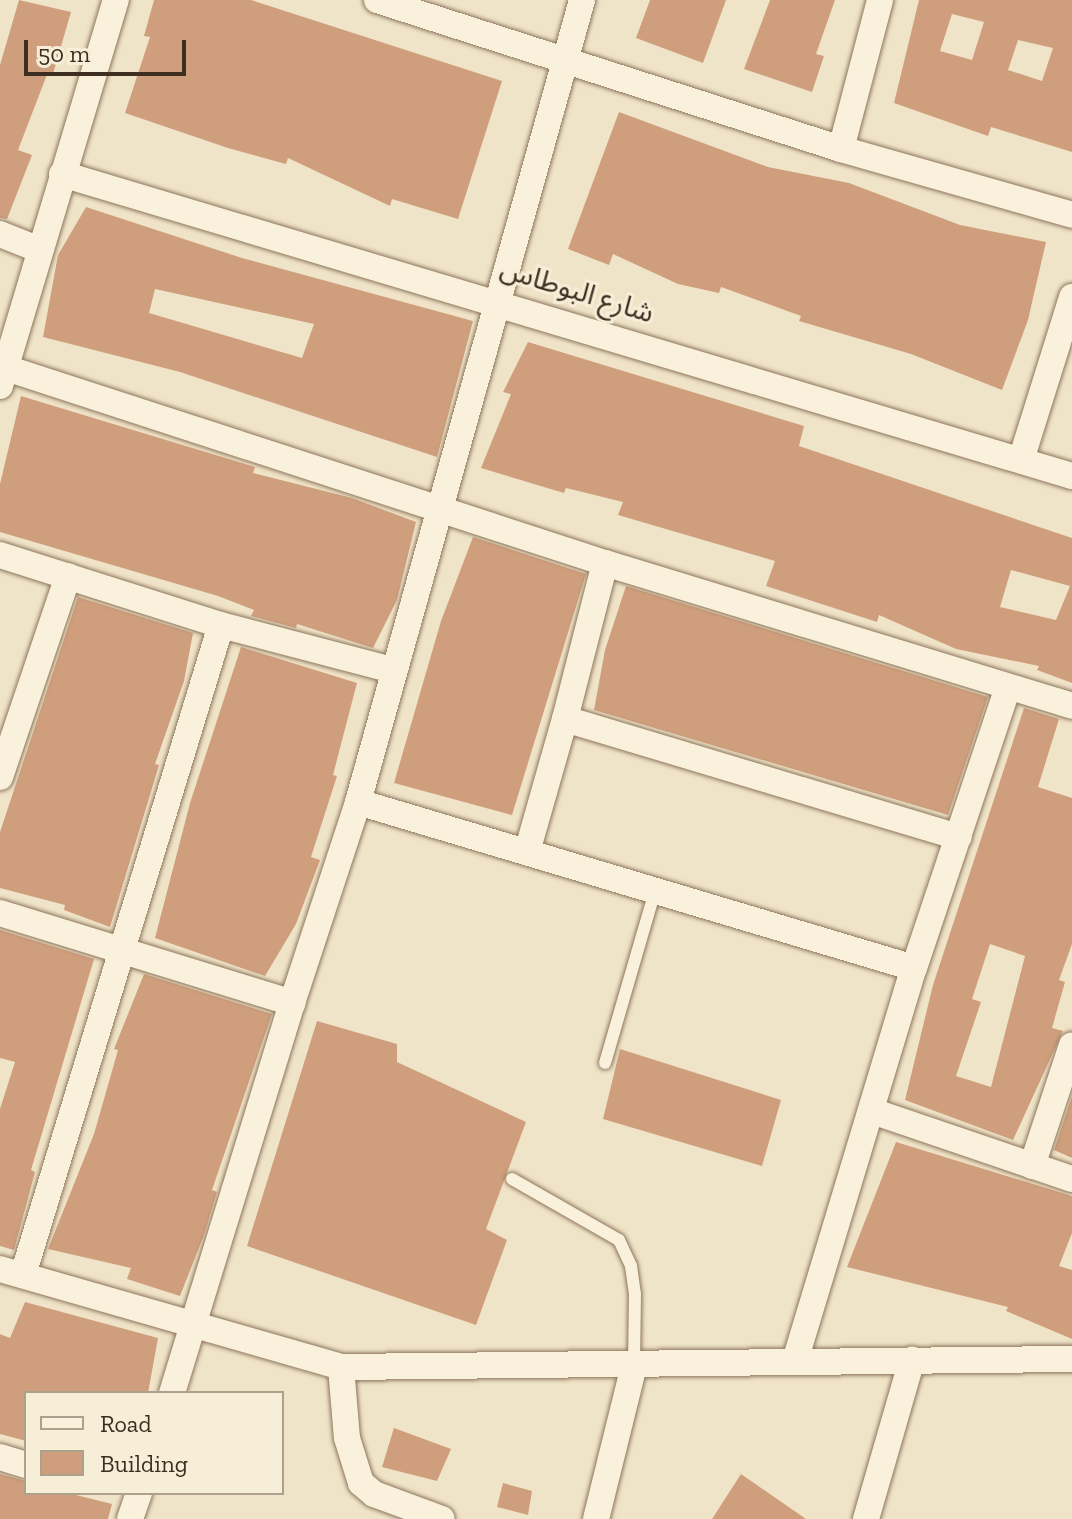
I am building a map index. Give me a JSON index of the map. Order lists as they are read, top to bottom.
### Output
{
  "streets": {
    "street": ["شارع البوطاس"]
  },
  "legend": ["Road", "Building"],
  "scale_bar": "50 m"
}
